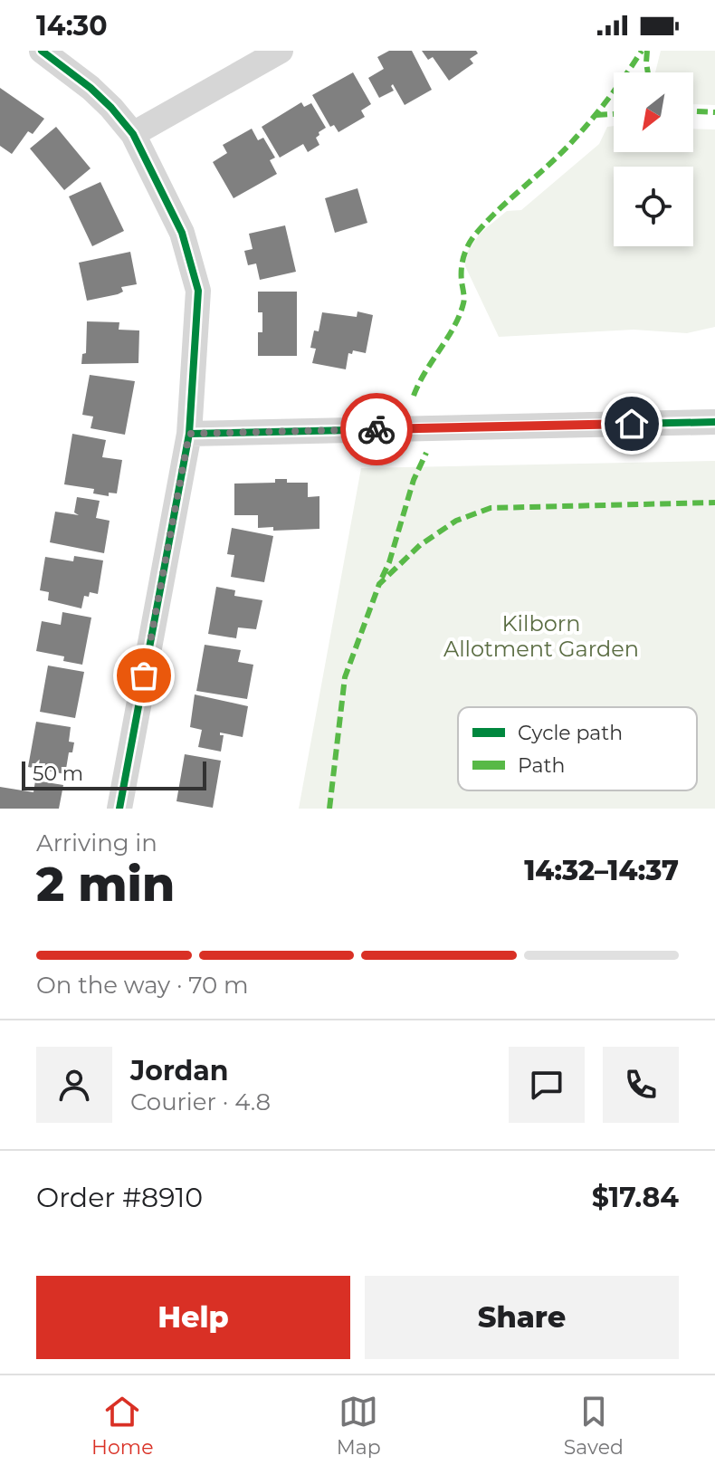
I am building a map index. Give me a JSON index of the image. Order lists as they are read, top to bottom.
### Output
{
  "parks": ["Kilborn Allotment Garden"],
  "legend": ["Cycle path", "Path"],
  "scale_bar": "50 m",
  "north": "bottom left",
  "page": {
    "status": "14:30",
    "scale": "50 m",
    "heading": ["2 min", "Arriving in", "14:32–14:37"],
    "panel": [
      "Jordan",
      "Courier · 4.8",
      "Order #8910",
      "$17.84"
    ],
    "bar": "On the way · 70 m",
    "buttons": ["Help", "Share"],
    "tabs": ["Home", "Map", "Saved"]
  }
}
